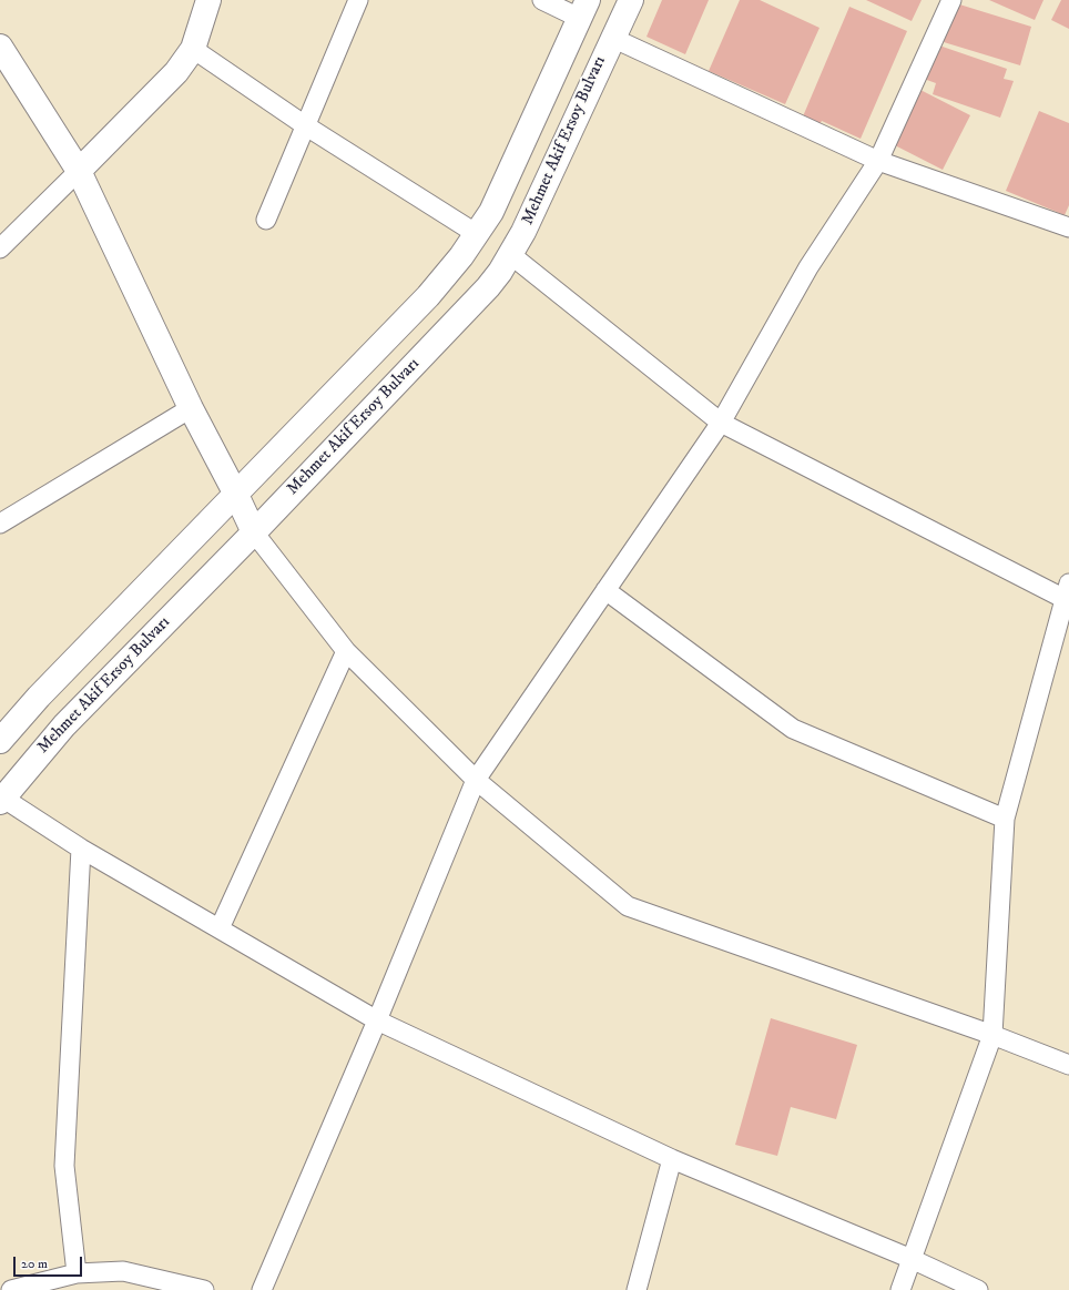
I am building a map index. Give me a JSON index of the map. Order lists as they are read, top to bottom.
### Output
{
  "streets": {
    "main road": ["Mehmet Akif Ersoy Bulvarı"]
  },
  "scale_bar": "20 m"
}
